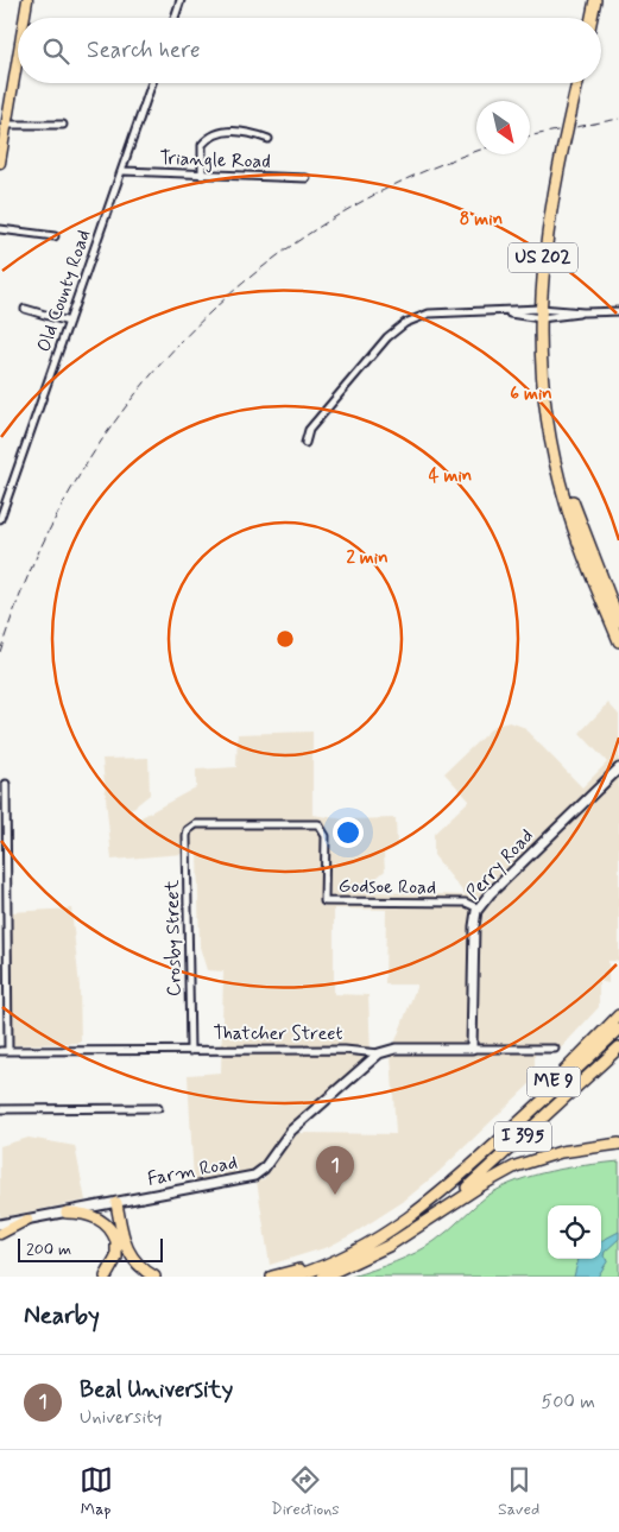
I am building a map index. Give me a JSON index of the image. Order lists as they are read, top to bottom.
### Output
{
  "streets": {
    "highway": ["US 202", "ME 9", "I 395"],
    "street": [
      "Triangle Road",
      "Old County Road",
      "Perry Road",
      "Godsoe Road",
      "Crosby Street",
      "Thatcher Street",
      "Farm Road"
    ]
  },
  "crossings": [
    ["Triangle Road", "Old County Road"],
    ["Perry Road", "Godsoe Road"],
    ["Perry Road", "Thatcher Street"],
    ["Godsoe Road", "Crosby Street"],
    ["Crosby Street", "Thatcher Street"],
    ["Thatcher Street", "Farm Road"],
    ["ME 9", "I 395"]
  ],
  "scale_bar": "200 m",
  "north": "bottom right",
  "page": {
    "search": "Search here",
    "pins": "1",
    "scale": "200 m",
    "heading": "Nearby",
    "list": [
      {
        "mark": "1",
        "name": "Beal University",
        "note": "University",
        "value": "500 m"
      }
    ],
    "nav": ["Map", "Directions", "Saved"]
  },
  "rings": [
    "8 min",
    "6 min",
    "4 min",
    "2 min"
  ]
}
